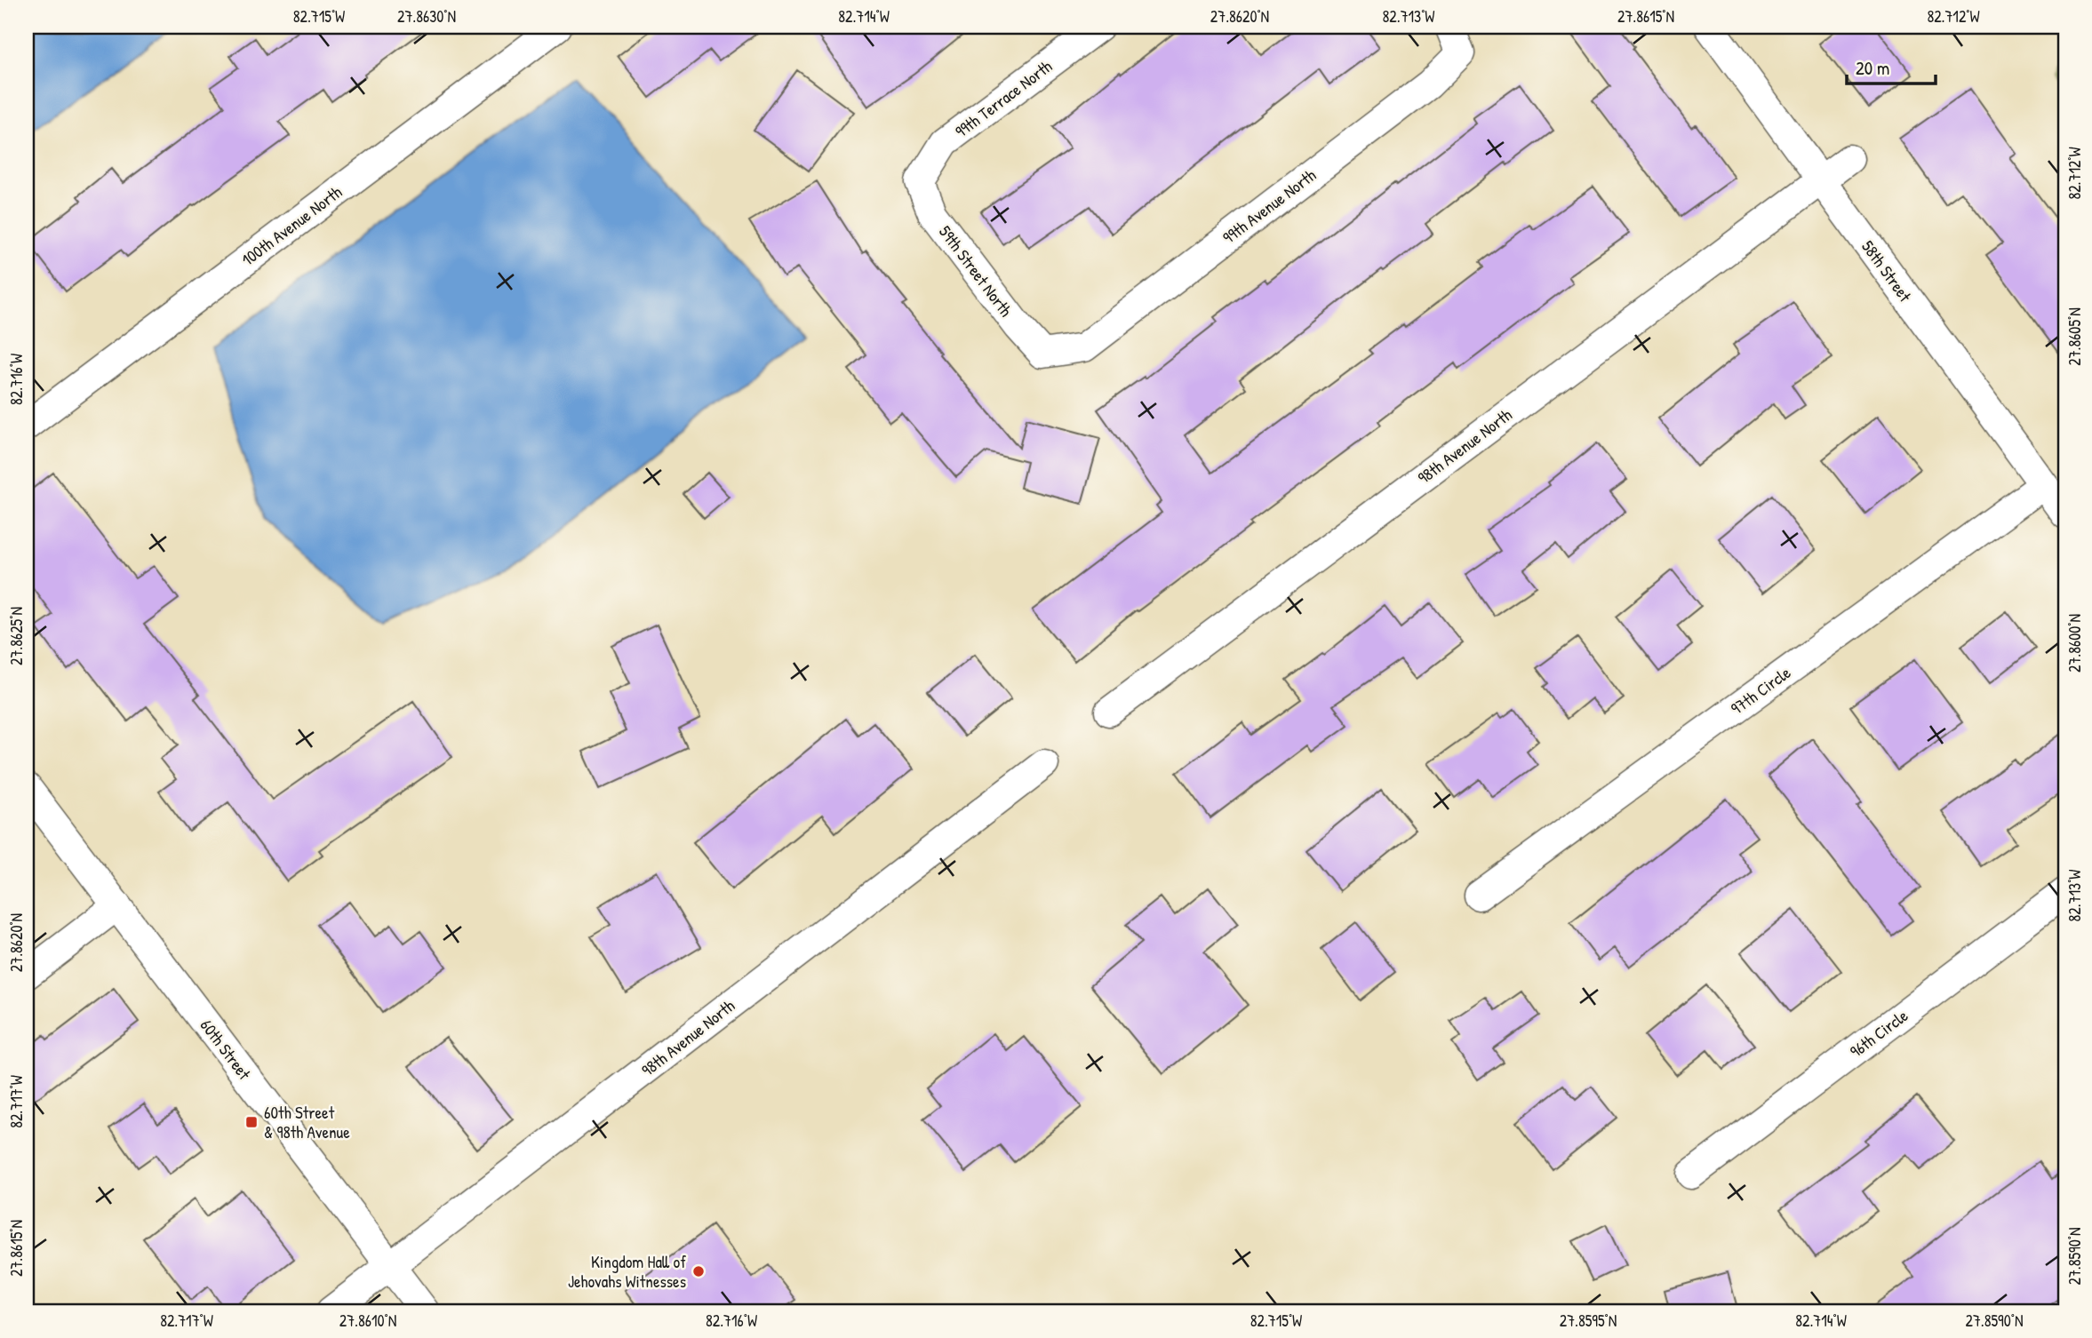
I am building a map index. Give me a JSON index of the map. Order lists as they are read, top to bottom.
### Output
{
  "streets": {
    "street": [
      "99th Terrace North",
      "99th Avenue North",
      "100th Avenue North",
      "59th Street North",
      "58th Street",
      "98th Avenue North",
      "97th Circle",
      "96th Circle",
      "60th Street"
    ]
  },
  "crossings": [
    ["99th Terrace North", "59th Street North"],
    ["99th Avenue North", "59th Street North"],
    ["58th Street", "98th Avenue North"],
    ["58th Street", "97th Circle"],
    ["98th Avenue North", "60th Street"]
  ],
  "places": {
    "transit": ["60th Street & 98th Avenue"],
    "other": ["Kingdom Hall of Jehovahs Witnesses"]
  },
  "scale_bar": "20 m",
  "coordinates": [
    "82.715°W",
    "27.8630°N",
    "82.714°W",
    "27.8620°N",
    "82.713°W",
    "27.8615°N",
    "82.712°W",
    "27.8605°N",
    "82.716°W",
    "27.8625°N",
    "27.8600°N",
    "82.717°W",
    "27.8590°N",
    "27.8610°N",
    "27.8595°N"
  ]
}
